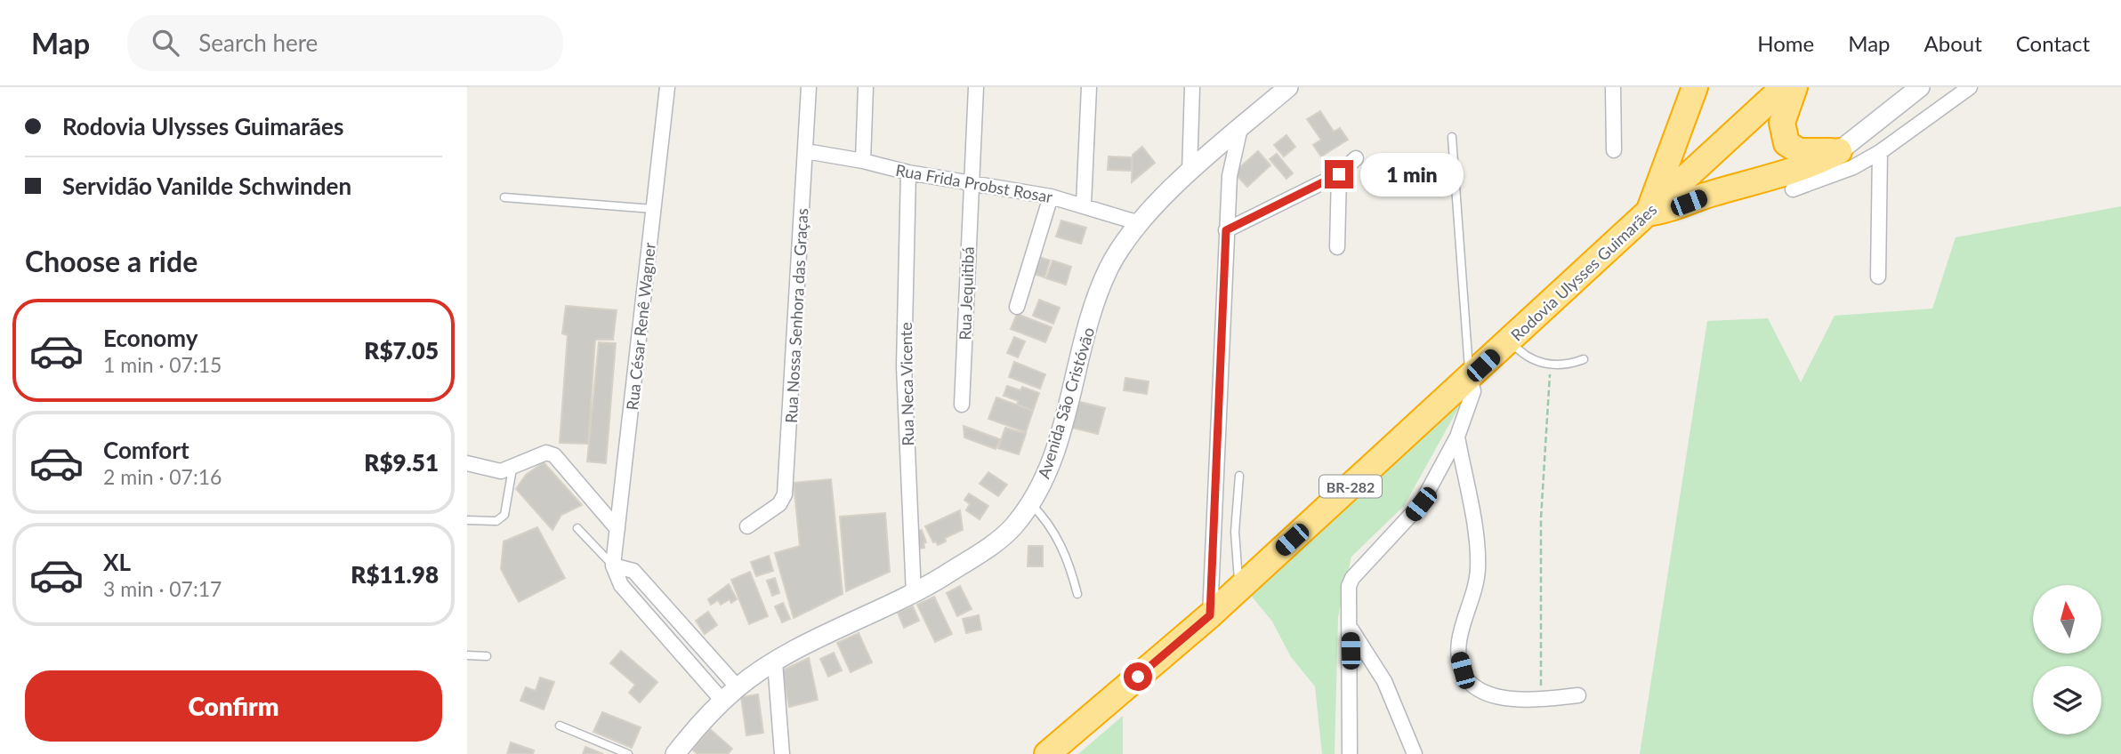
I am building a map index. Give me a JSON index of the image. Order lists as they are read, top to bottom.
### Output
{
  "streets": {
    "highway": ["Rodovia Ulysses Guimarães", "BR-282"],
    "main road": ["Avenida São Cristóvão"],
    "street": [
      "Rua Frida Probst Rosar",
      "Rua Jequitibá",
      "Rua Nossa Senhora das Graças",
      "Rua César Renê Wagner",
      "Rua Neca Vicente"
    ]
  },
  "crossings": [
    ["Rua Frida Probst Rosar", "Rua Jequitibá"],
    ["Rua Frida Probst Rosar", "Rua Nossa Senhora das Graças"],
    ["Rua Frida Probst Rosar", "Rua Neca Vicente"],
    ["Rua Frida Probst Rosar", "Avenida São Cristóvão"],
    ["Rua Neca Vicente", "Avenida São Cristóvão"]
  ],
  "north": "top",
  "page": {
    "header": "Map",
    "search": "Search here",
    "nav": [
      "Home",
      "Map",
      "About",
      "Contact"
    ],
    "banner": ["Rodovia Ulysses Guimarães", "Servidão Vanilde Schwinden"],
    "bubble": "1 min",
    "heading": "Choose a ride",
    "list": [
      {
        "name": "Economy",
        "note": "1 min · 07:15",
        "value": "R$7.05"
      },
      {
        "name": "Comfort",
        "note": "2 min · 07:16",
        "value": "R$9.51"
      },
      {
        "name": "XL",
        "note": "3 min · 07:17",
        "value": "R$11.98"
      }
    ],
    "buttons": "Confirm"
  }
}
